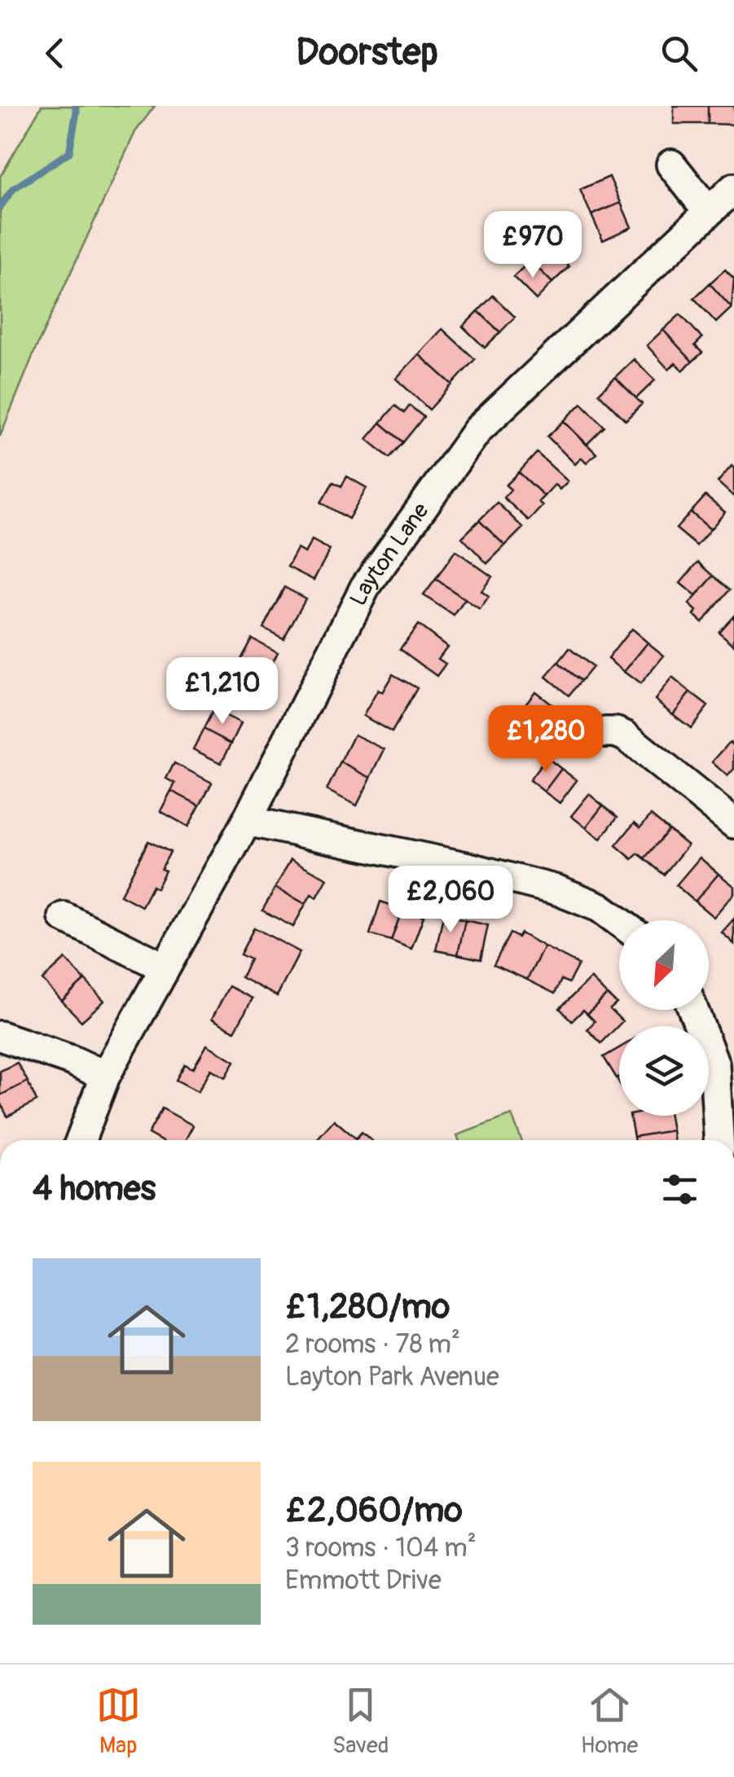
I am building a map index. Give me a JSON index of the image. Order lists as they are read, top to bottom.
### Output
{
  "streets": {
    "street": ["Layton Lane"]
  },
  "north": "bottom left",
  "page": {
    "header": "Doorstep",
    "price": [
      "£970",
      "£1,210",
      "£1,280",
      "£2,060"
    ],
    "heading": "4 homes",
    "list": [
      {
        "name": "£1,280/mo",
        "note": "2 rooms · 78 m² · Layton Park Avenue"
      },
      {
        "name": "£2,060/mo",
        "note": "3 rooms · 104 m² · Emmott Drive"
      }
    ],
    "tabs": ["Map", "Saved", "Home"]
  }
}
